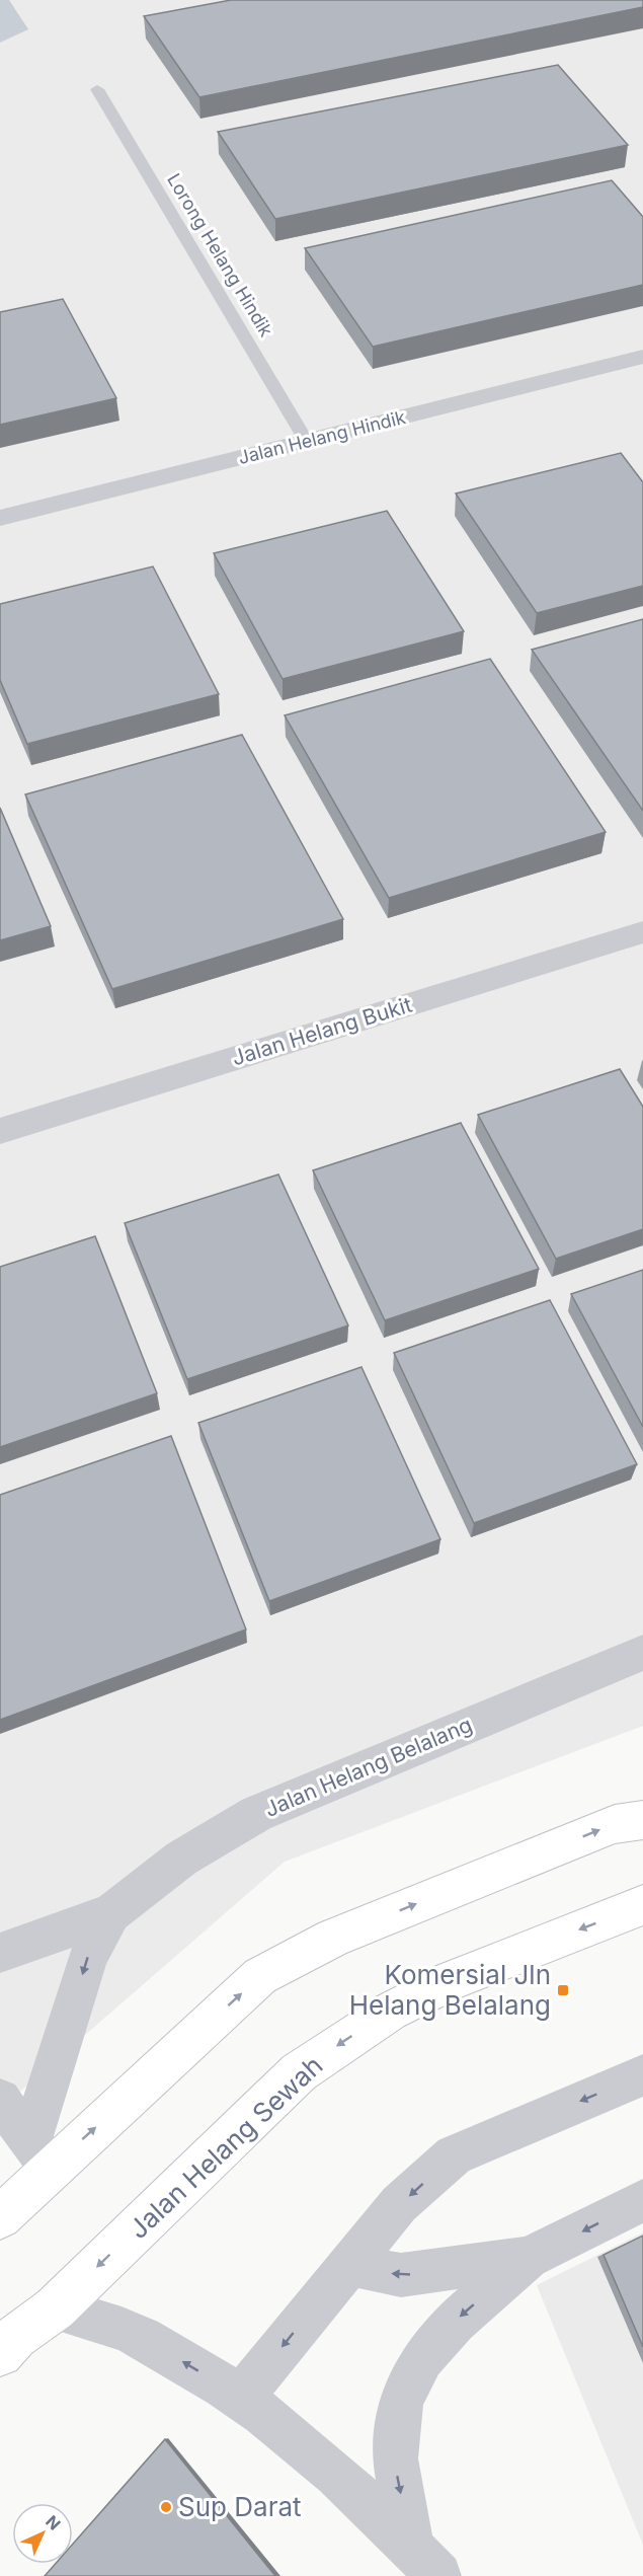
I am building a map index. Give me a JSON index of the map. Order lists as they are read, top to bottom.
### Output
{
  "streets": {
    "street": [
      "Jalan Helang Hindik",
      "Jalan Helang Bukit",
      "Jalan Helang Belalang",
      "Jalan Helang Sewah"
    ],
    "lane": ["Lorong Helang Hindik"]
  },
  "crossings": [
    ["Lorong Helang Hindik", "Jalan Helang Hindik"]
  ],
  "places": {
    "transit": ["Komersial Jln Helang Belalang"],
    "other": ["Sup Darat"]
  },
  "north": "top right"
}
